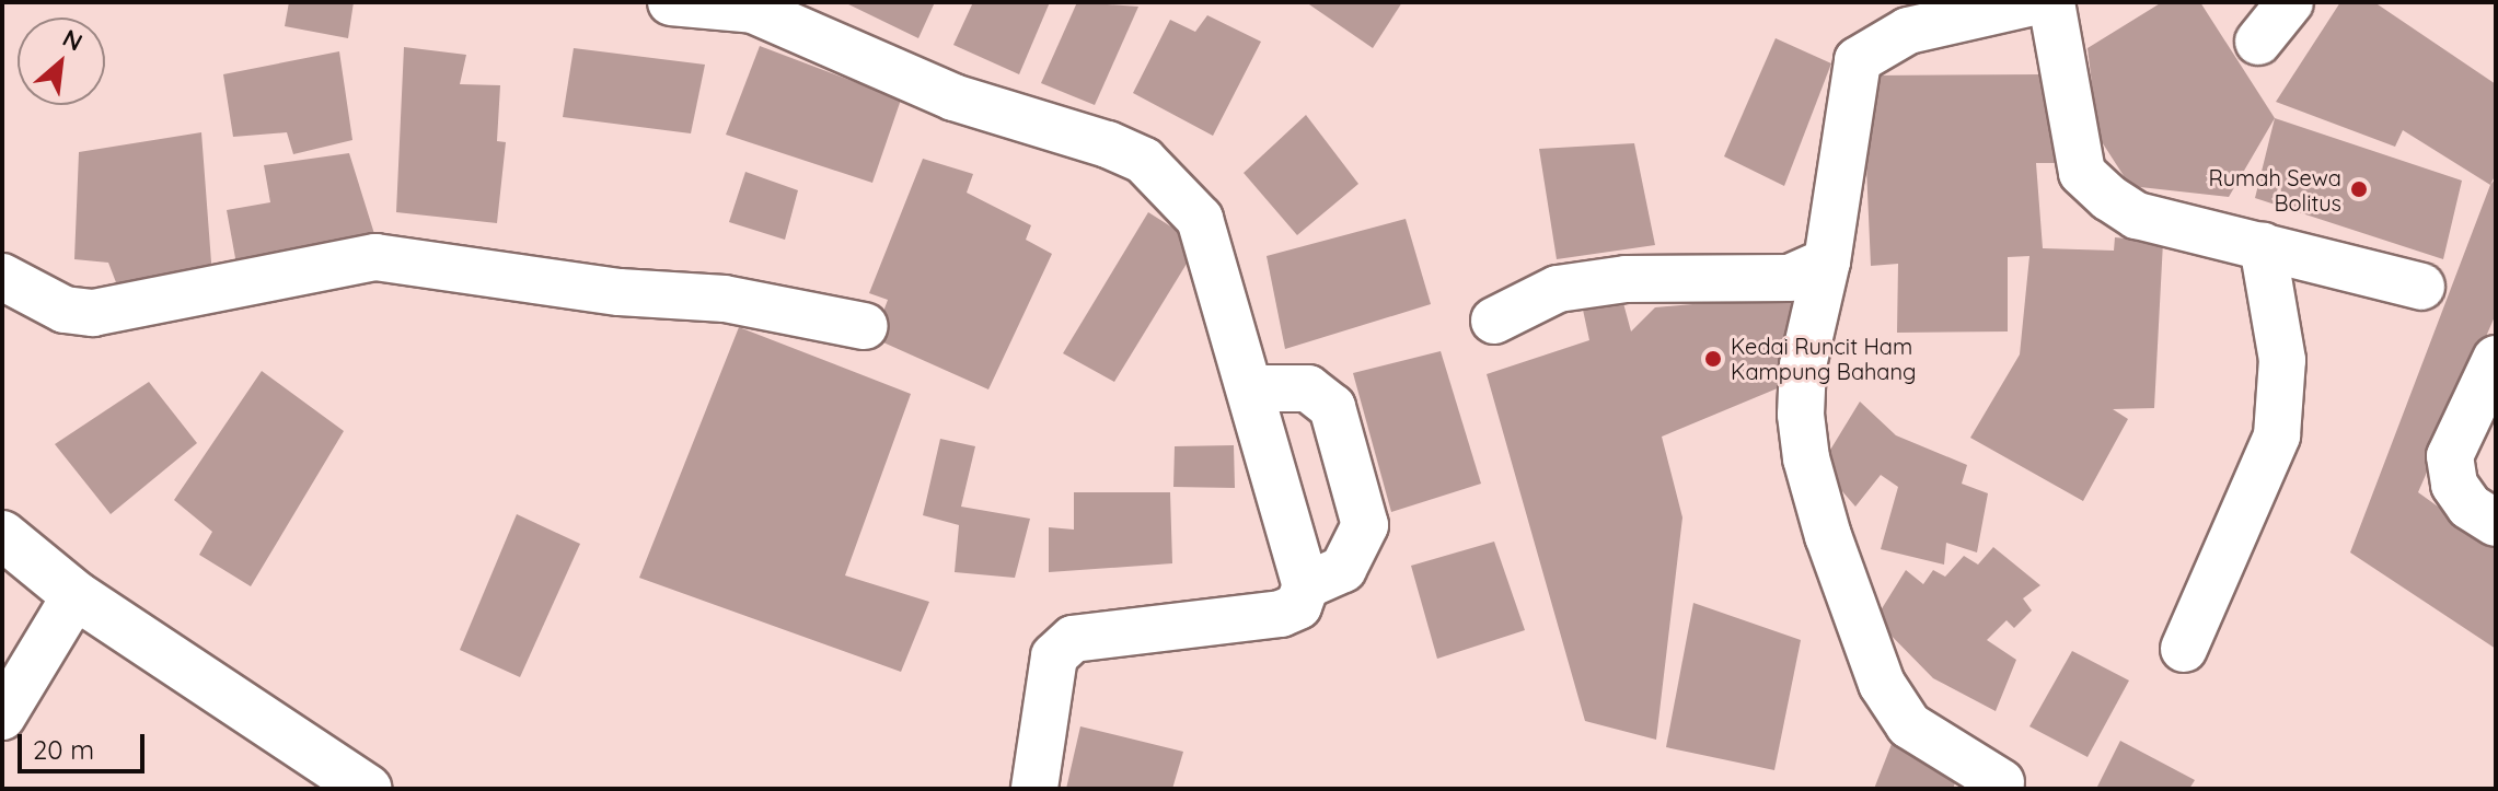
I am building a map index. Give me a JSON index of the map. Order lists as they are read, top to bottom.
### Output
{
  "places": ["Rumah Sewa Bolitus", "Kedai Runcit Ham Kampung Bahang"],
  "scale_bar": "20 m",
  "north": "top right"
}
